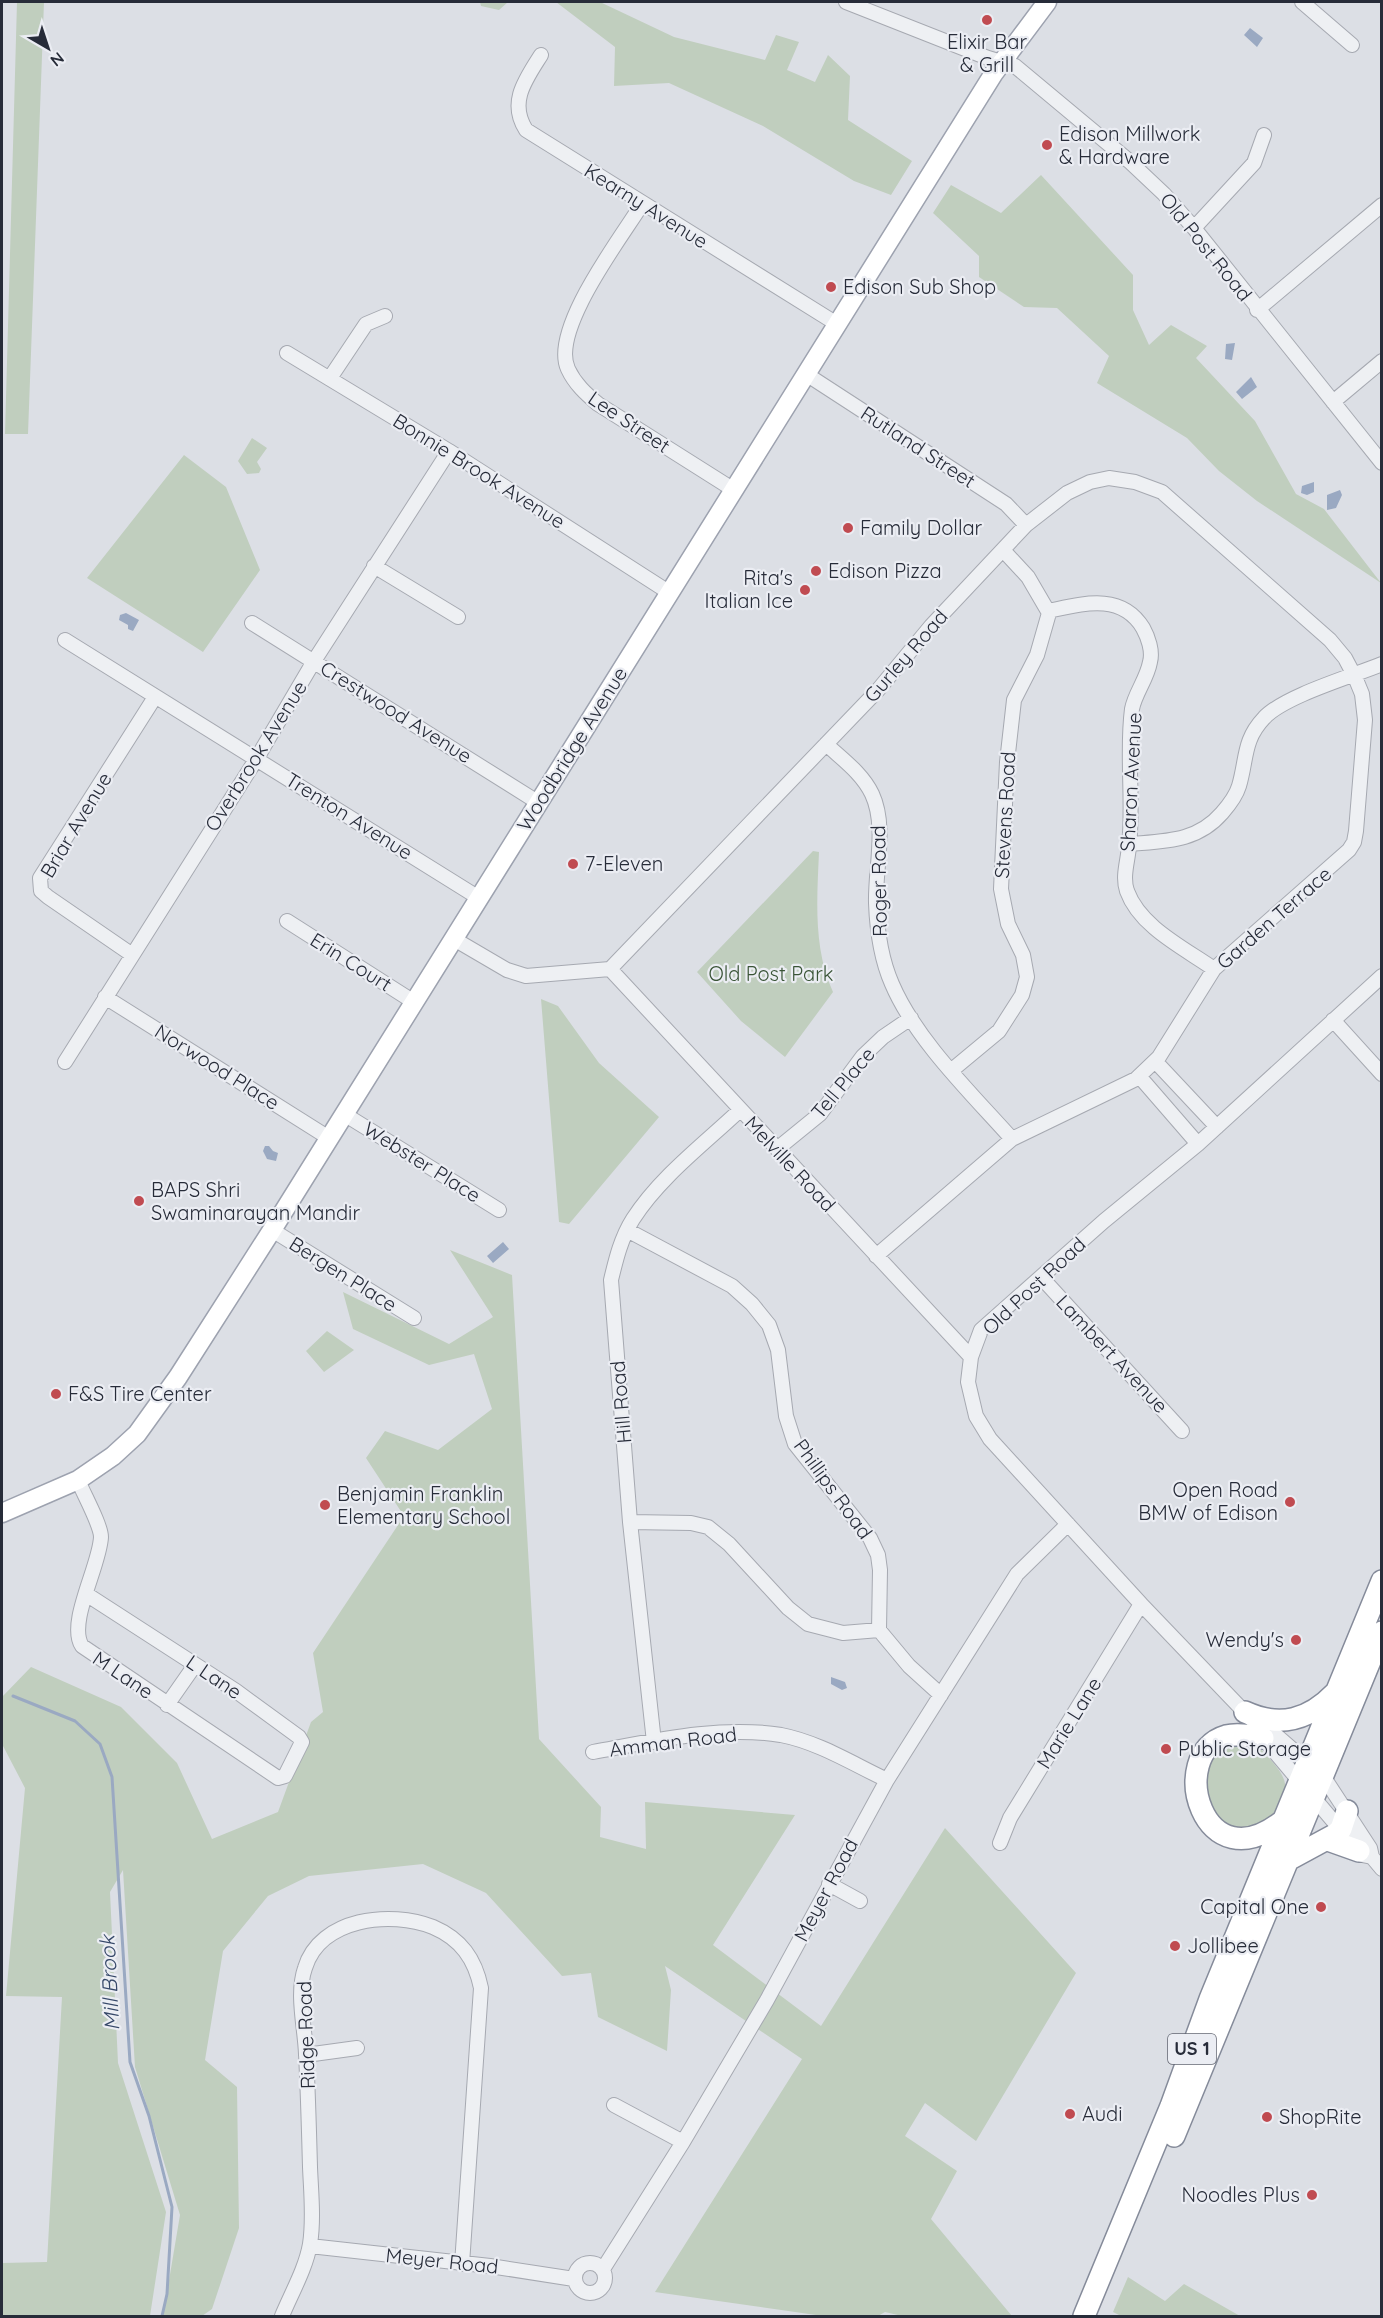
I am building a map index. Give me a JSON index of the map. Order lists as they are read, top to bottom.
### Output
{
  "streets": {
    "highway": ["US 1"],
    "main road": ["Woodbridge Avenue"],
    "street": [
      "Kearny Avenue",
      "Old Post Road",
      "Lee Street",
      "Rutland Street",
      "Bonnie Brook Avenue",
      "Gurley Road",
      "Crestwood Avenue",
      "Overbrook Avenue",
      "Sharon Avenue",
      "Stevens Road",
      "Trenton Avenue",
      "Briar Avenue",
      "Roger Road",
      "Garden Terrace",
      "Erin Court",
      "Norwood Place",
      "Tell Place",
      "Webster Place",
      "Melville Road",
      "Bergen Place",
      "Lambert Avenue",
      "Hill Road",
      "Phillips Road",
      "M Lane",
      "L Lane",
      "Marie Lane",
      "Amman Road",
      "Meyer Road",
      "Ridge Road"
    ]
  },
  "crossings": [
    ["Kearny Avenue", "Lee Street"],
    ["Kearny Avenue", "Woodbridge Avenue"],
    ["Old Post Road", "Woodbridge Avenue"],
    ["Old Post Road", "Melville Road"],
    ["Old Post Road", "Lambert Avenue"],
    ["Old Post Road", "Marie Lane"],
    ["Old Post Road", "Meyer Road"],
    ["Old Post Road", "US 1"],
    ["Lee Street", "Woodbridge Avenue"],
    ["Rutland Street", "Gurley Road"],
    ["Rutland Street", "Woodbridge Avenue"],
    ["Bonnie Brook Avenue", "Woodbridge Avenue"],
    ["Bonnie Brook Avenue", "Overbrook Avenue"],
    ["Gurley Road", "Roger Road"],
    ["Gurley Road", "Garden Terrace"],
    ["Gurley Road", "Melville Road"],
    ["Crestwood Avenue", "Woodbridge Avenue"],
    ["Crestwood Avenue", "Overbrook Avenue"],
    ["Woodbridge Avenue", "Trenton Avenue"],
    ["Woodbridge Avenue", "Erin Court"],
    ["Woodbridge Avenue", "Norwood Place"],
    ["Woodbridge Avenue", "Webster Place"],
    ["Woodbridge Avenue", "Bergen Place"],
    ["Woodbridge Avenue", "M Lane"],
    ["Overbrook Avenue", "Trenton Avenue"],
    ["Overbrook Avenue", "Briar Avenue"],
    ["Overbrook Avenue", "Norwood Place"],
    ["Sharon Avenue", "Stevens Road"],
    ["Sharon Avenue", "Garden Terrace"],
    ["Stevens Road", "Roger Road"],
    ["Trenton Avenue", "Briar Avenue"],
    ["Roger Road", "Garden Terrace"],
    ["Roger Road", "Tell Place"],
    ["Garden Terrace", "Melville Road"],
    ["Tell Place", "Melville Road"],
    ["Melville Road", "Hill Road"],
    ["Hill Road", "Phillips Road"],
    ["Hill Road", "Amman Road"],
    ["M Lane", "L Lane"],
    ["Amman Road", "Meyer Road"],
    ["Meyer Road", "Ridge Road"]
  ],
  "water": ["Mill Brook"],
  "parks": ["Old Post Park"],
  "places": [
    "Elixir Bar & Grill",
    "Edison Millwork & Hardware",
    "Edison Sub Shop",
    "Family Dollar",
    "Edison Pizza",
    "Rita's Italian Ice",
    "7-Eleven",
    "BAPS Shri Swaminarayan Mandir",
    "F&S Tire Center",
    "Open Road BMW of Edison",
    "Benjamin Franklin Elementary School",
    "Wendy's",
    "Public Storage",
    "Capital One",
    "Jollibee",
    "Audi",
    "ShopRite",
    "Noodles Plus"
  ],
  "north": "bottom right"
}
